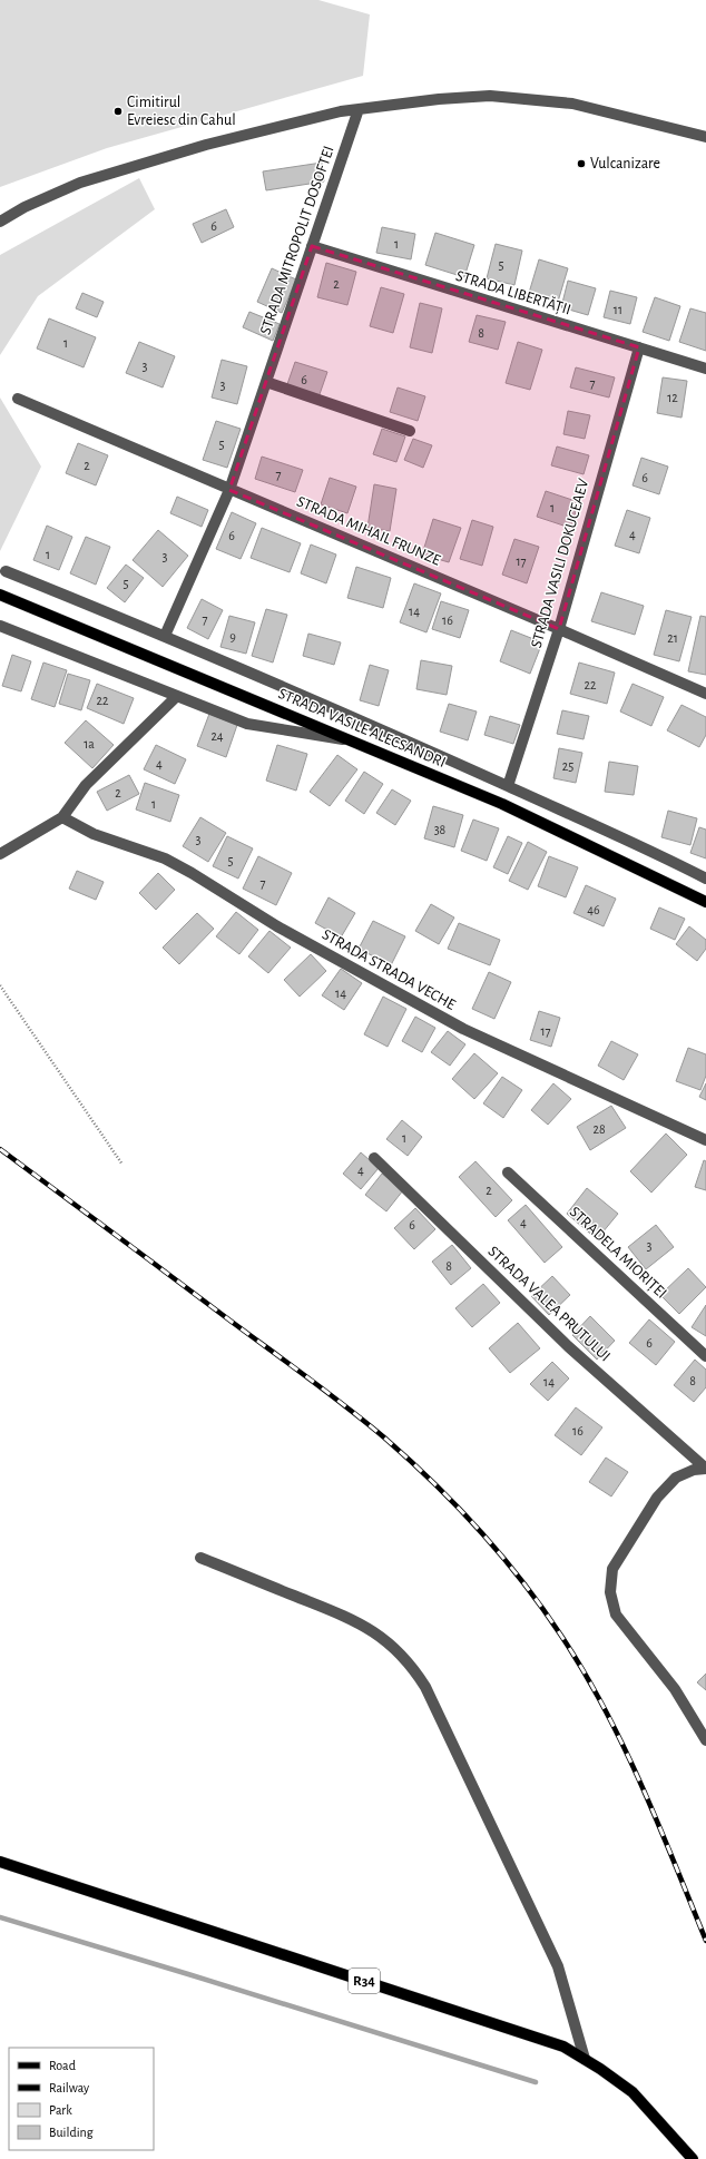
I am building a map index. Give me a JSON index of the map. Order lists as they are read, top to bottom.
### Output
{
  "streets": {
    "main road": ["STRADA VASILE ALECSANDRI", "R34"],
    "street": [
      "STRADA MITROPOLIT DOSOFTEI",
      "STRADA LIBERTĂȚII",
      "STRADA MIHAIL FRUNZE",
      "STRADA VASILI DOKUCEAEV",
      "STRADA STRADA VECHE",
      "STRADELA MIORIȚEI",
      "STRADA VALEA PRUTULUI"
    ]
  },
  "crossings": [
    ["STRADA MITROPOLIT DOSOFTEI", "STRADA LIBERTĂȚII"],
    ["STRADA MITROPOLIT DOSOFTEI", "STRADA MIHAIL FRUNZE"],
    ["STRADA LIBERTĂȚII", "STRADA VASILI DOKUCEAEV"],
    ["STRADA MIHAIL FRUNZE", "STRADA VASILI DOKUCEAEV"]
  ],
  "places": ["Cimitirul Evreiesc din Cahul", "Vulcanizare"],
  "house_numbers": [
    "6",
    "1",
    "5",
    "2",
    "11",
    "8",
    "1",
    "3",
    "6",
    "7",
    "3",
    "12",
    "5",
    "2",
    "7",
    "6",
    "1",
    "4",
    "6",
    "1",
    "3",
    "17",
    "5",
    "14",
    "7",
    "16",
    "9",
    "21",
    "22",
    "22",
    "24",
    "1a",
    "4",
    "25",
    "2",
    "1",
    "38",
    "3",
    "5",
    "7",
    "46",
    "14",
    "17",
    "28",
    "1",
    "4",
    "2",
    "4",
    "6",
    "3",
    "8",
    "6",
    "8",
    "14",
    "16"
  ],
  "legend": [
    "Road",
    "Railway",
    "Park",
    "Building"
  ]
}
